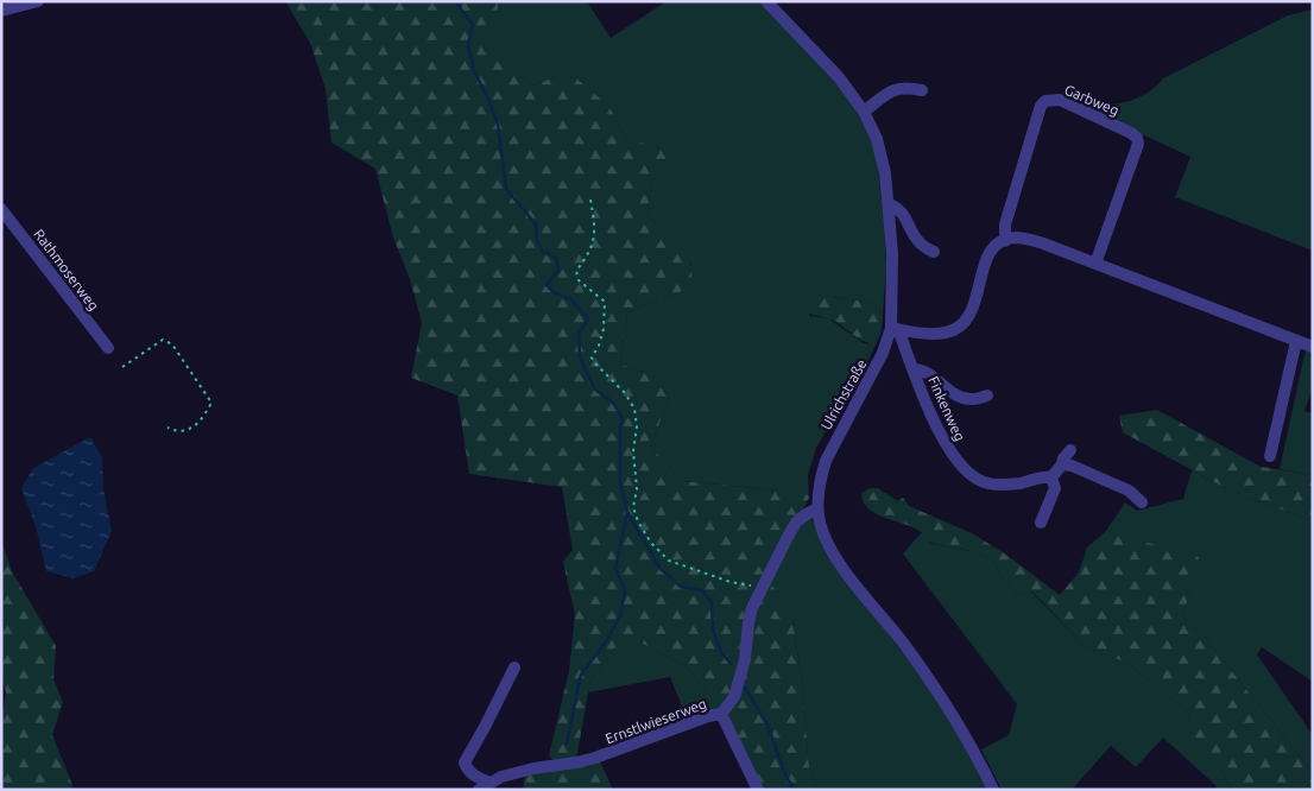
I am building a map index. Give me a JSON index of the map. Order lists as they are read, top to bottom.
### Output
{
  "streets": {
    "street": [
      "Garbweg",
      "Rathmoserweg",
      "Ulrichstraße",
      "Finkenweg",
      "Ernstlwieserweg"
    ]
  },
  "crossings": [
    ["Ulrichstraße", "Finkenweg"],
    ["Ulrichstraße", "Ernstlwieserweg"]
  ]
}
